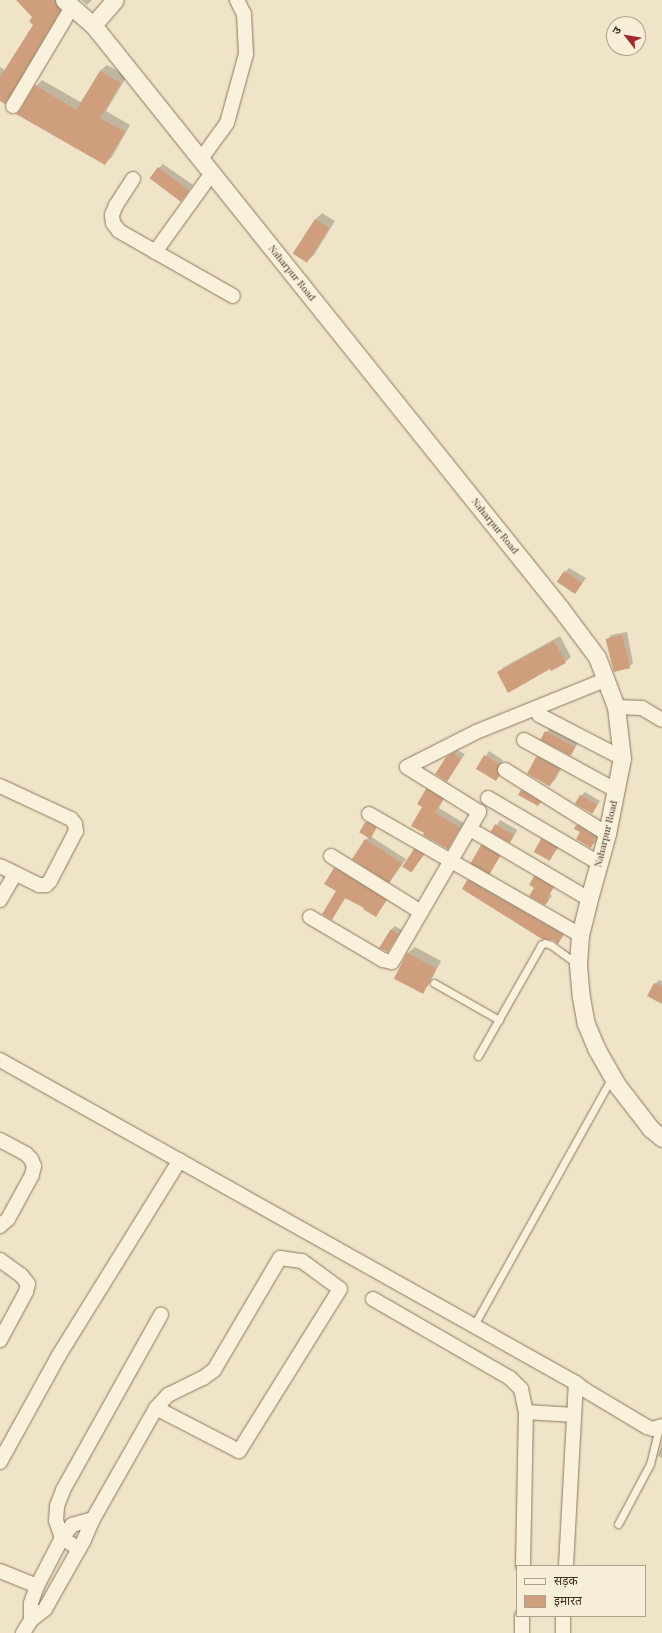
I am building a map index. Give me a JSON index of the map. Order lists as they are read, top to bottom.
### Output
{
  "streets": {
    "street": ["Naharpur Road"]
  },
  "legend": ["सड़क", "इमारत"],
  "north": "top left"
}
